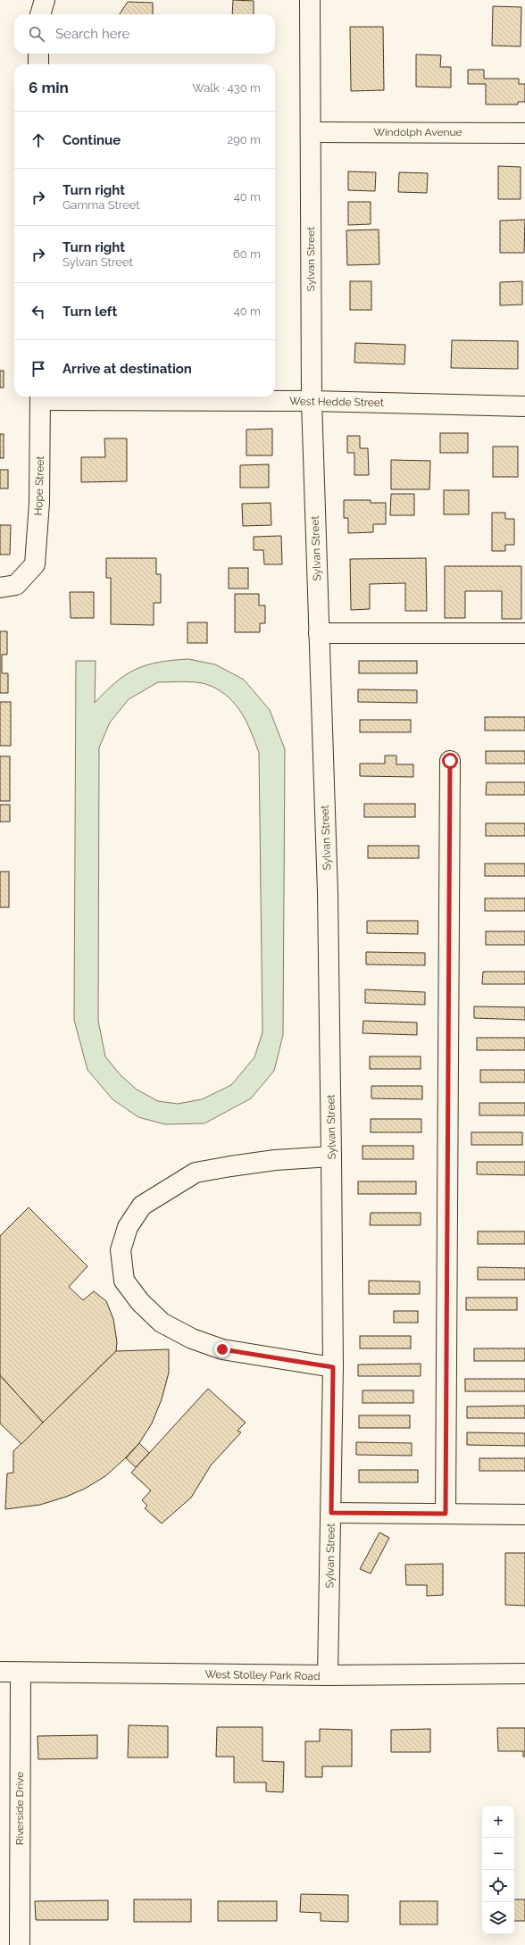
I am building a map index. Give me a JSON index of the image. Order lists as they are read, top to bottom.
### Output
{
  "streets": {
    "street": [
      "Windolph Avenue",
      "Sylvan Street",
      "West Hedde Street",
      "Hope Street",
      "West Stolley Park Road",
      "Riverside Drive"
    ]
  },
  "crossings": [
    ["Windolph Avenue", "Sylvan Street"],
    ["Sylvan Street", "West Hedde Street"],
    ["Sylvan Street", "West Stolley Park Road"],
    ["West Hedde Street", "Hope Street"],
    ["West Stolley Park Road", "Riverside Drive"]
  ],
  "page": {
    "search": "Search here",
    "heading": ["6 min", "Walk · 430 m"],
    "list": [
      ["Continue", "290 m"],
      ["Turn right", "Gamma Street", "40 m"],
      ["Turn right", "Sylvan Street", "60 m"],
      ["Turn left", "40 m"],
      "Arrive at destination"
    ],
    "map_buttons": ["+", "−"]
  }
}
